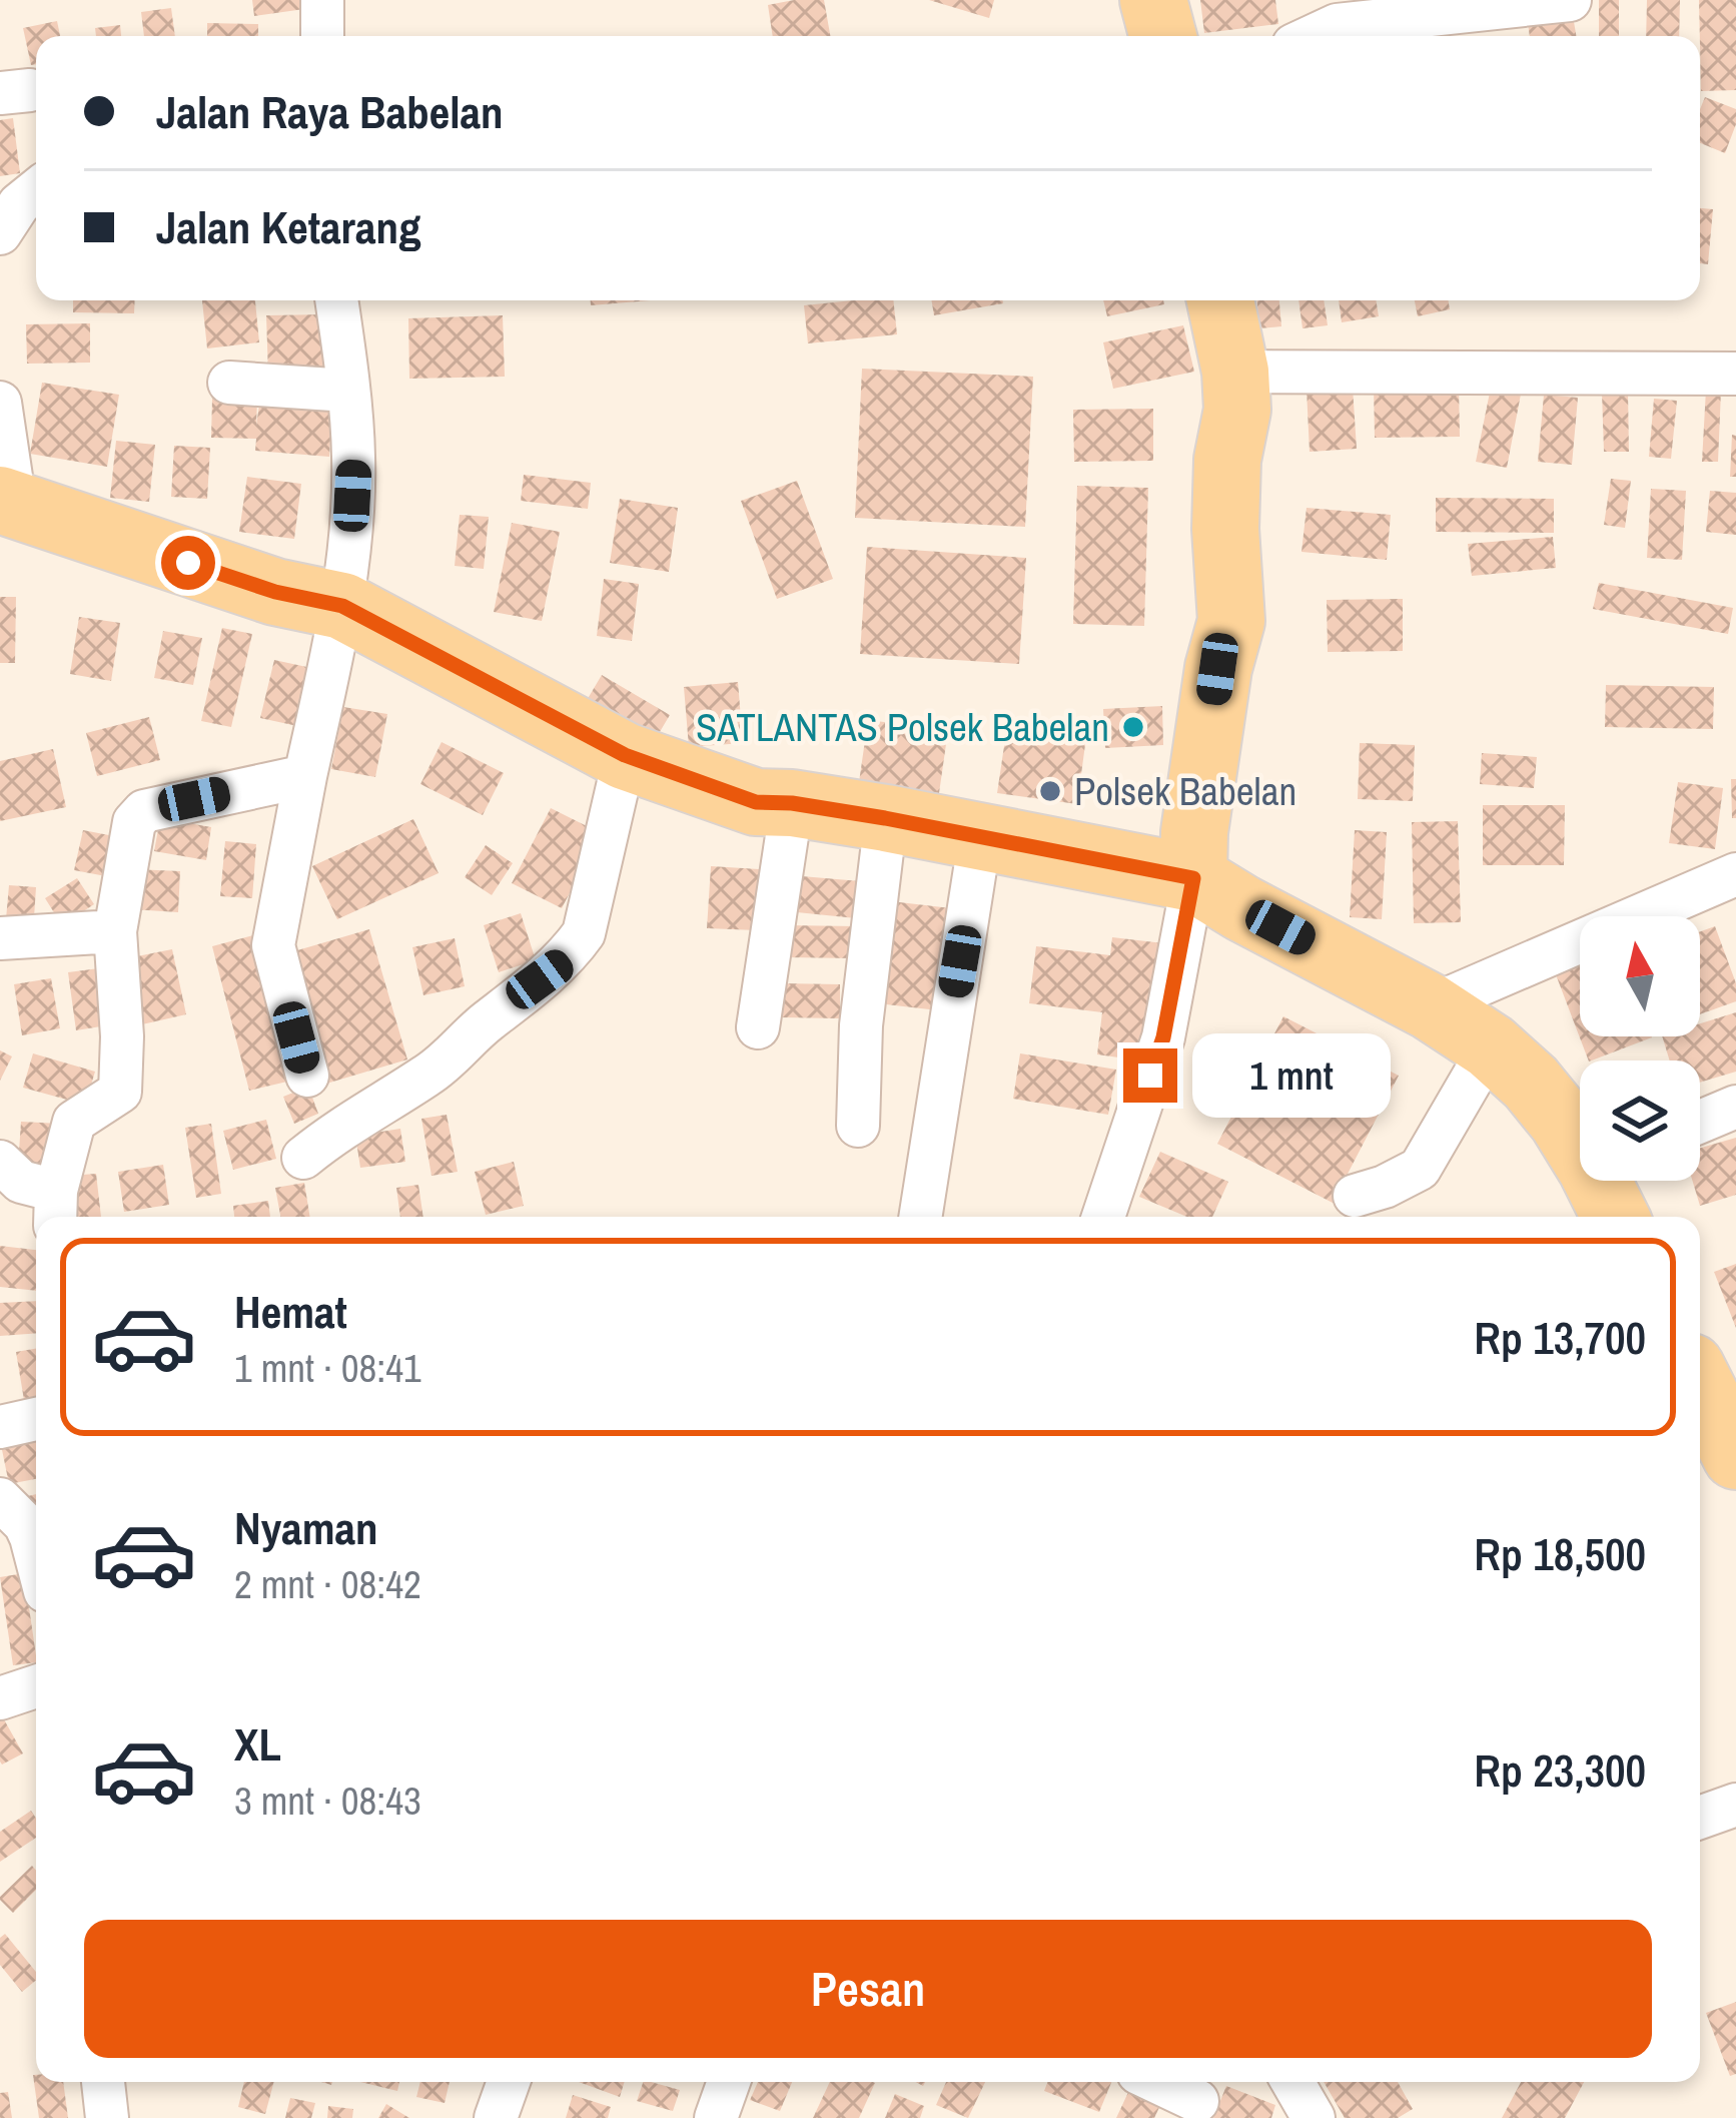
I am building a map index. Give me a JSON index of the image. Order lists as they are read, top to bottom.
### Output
{
  "places": ["SATLANTAS Polsek Babelan", "Polsek Babelan"],
  "north": "top",
  "page": {
    "banner": ["Jalan Raya Babelan", "Jalan Ketarang"],
    "bubble": "1 mnt",
    "list": [
      {
        "name": "Hemat",
        "note": "1 mnt · 08:41",
        "value": "Rp 13,700"
      },
      {
        "name": "Nyaman",
        "note": "2 mnt · 08:42",
        "value": "Rp 18,500"
      },
      {
        "name": "XL",
        "note": "3 mnt · 08:43",
        "value": "Rp 23,300"
      }
    ],
    "buttons": "Pesan"
  }
}
